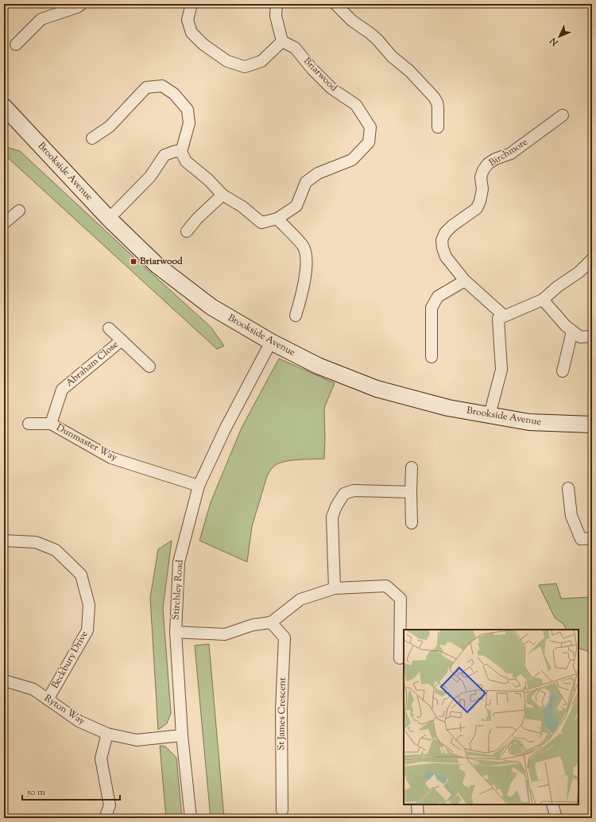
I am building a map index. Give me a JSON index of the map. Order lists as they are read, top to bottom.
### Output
{
  "streets": {
    "street": [
      "Briarwood",
      "Birchmore",
      "Brookside Avenue",
      "Abraham Close",
      "Dunmaster Way",
      "Stirchley Road",
      "Beckbury Drive",
      "Ryton Way",
      "St James Crescent"
    ]
  },
  "crossings": [
    ["Brookside Avenue", "Stirchley Road"],
    ["Abraham Close", "Dunmaster Way"],
    ["Dunmaster Way", "Stirchley Road"],
    ["Stirchley Road", "Ryton Way"],
    ["Beckbury Drive", "Ryton Way"]
  ],
  "places": {
    "transit": ["Briarwood"]
  },
  "scale_bar": "50 m",
  "north": "bottom left"
}
